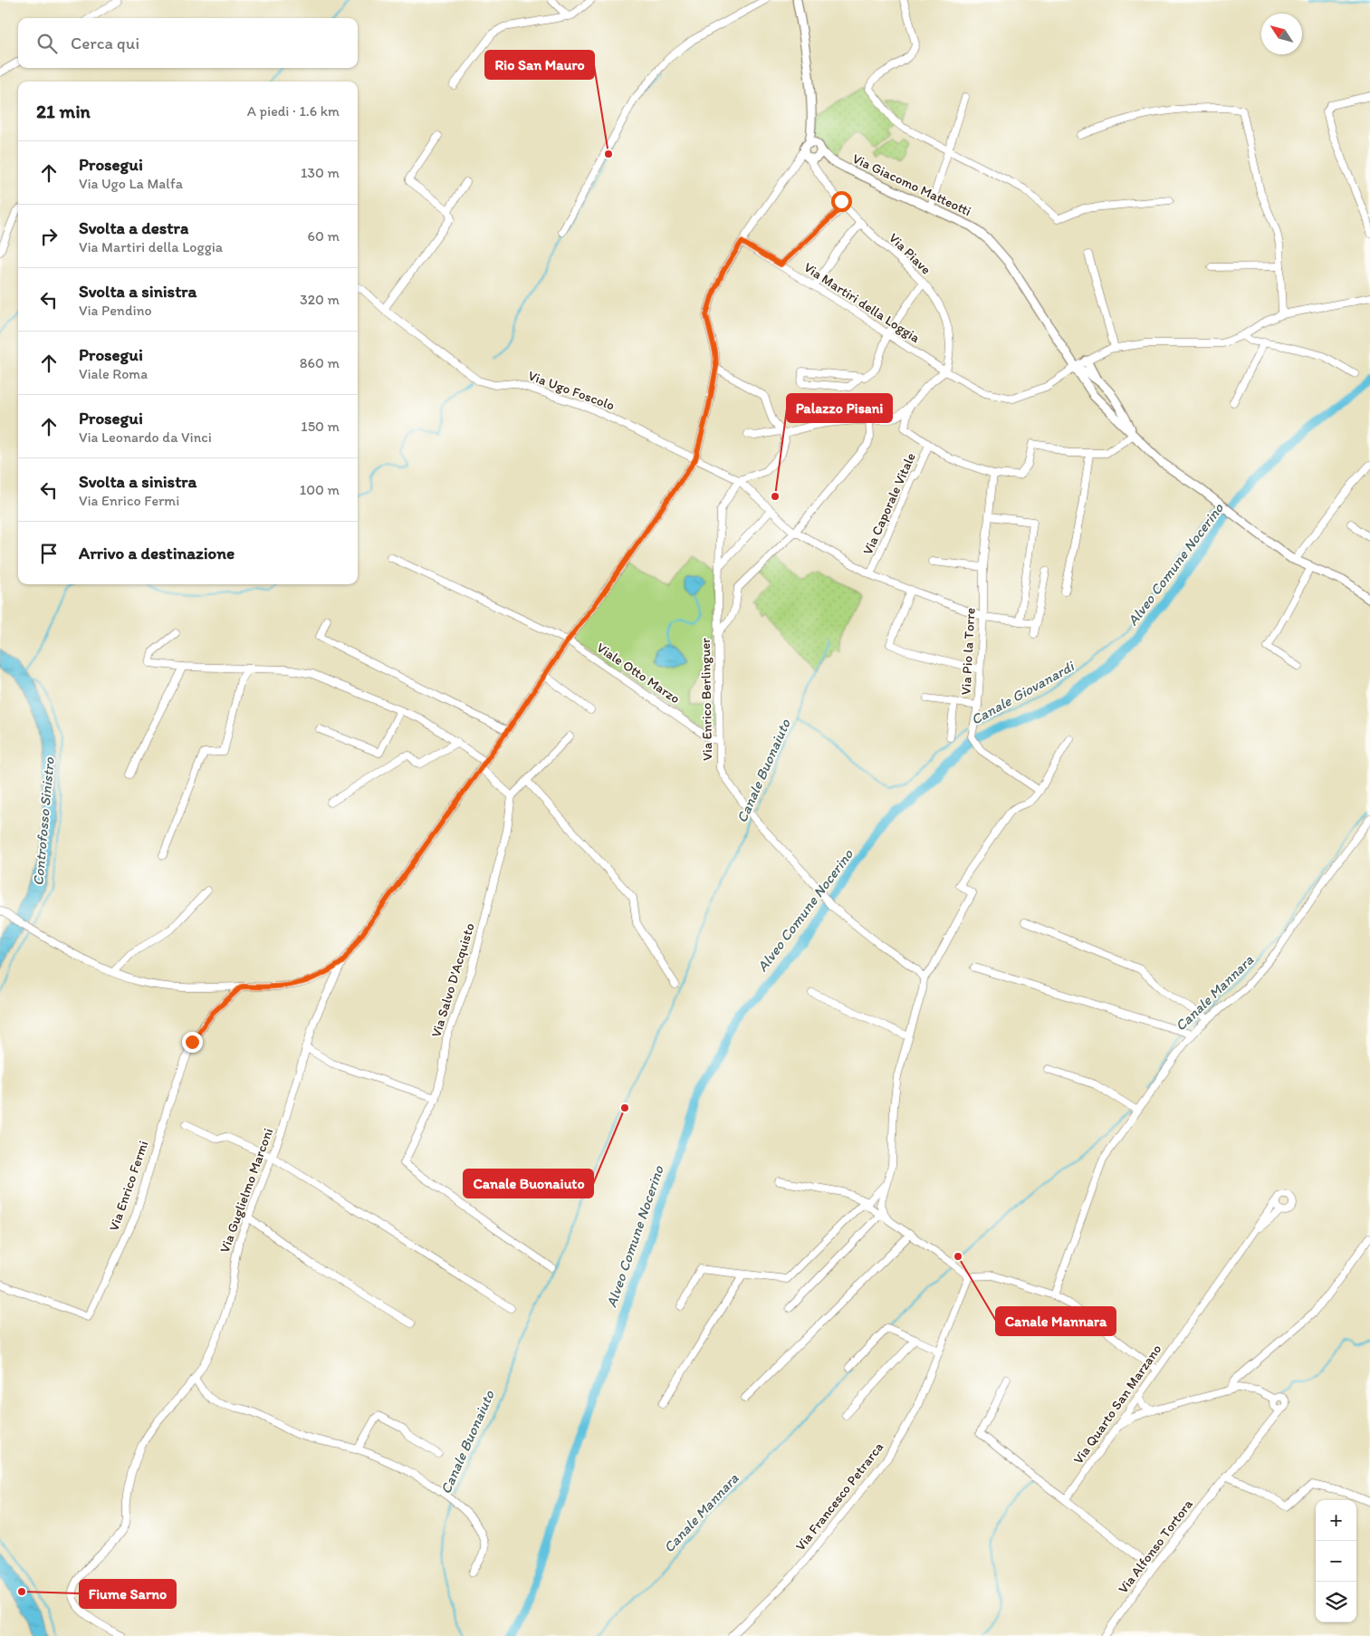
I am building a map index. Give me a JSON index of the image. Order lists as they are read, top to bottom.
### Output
{
  "streets": {
    "main road": ["Via Giacomo Matteotti"],
    "street": [
      "Via Piave",
      "Via Martiri della Loggia",
      "Via Ugo Foscolo",
      "Via Caporale Vitale",
      "Via Pio la Torre",
      "Viale Otto Marzo",
      "Via Enrico Berlinguer",
      "Via Salvo D'Acquisto",
      "Via Enrico Fermi",
      "Via Guglielmo Marconi",
      "Via Quarto San Marzano",
      "Via Francesco Petrarca",
      "Via Alfonso Tortora"
    ]
  },
  "crossings": [
    ["Via Giacomo Matteotti", "Via Piave"],
    ["Via Giacomo Matteotti", "Via Martiri della Loggia"],
    ["Via Piave", "Via Martiri della Loggia"],
    ["Via Ugo Foscolo", "Via Caporale Vitale"],
    ["Via Ugo Foscolo", "Via Pio la Torre"],
    ["Via Ugo Foscolo", "Via Enrico Berlinguer"],
    ["Viale Otto Marzo", "Via Enrico Berlinguer"]
  ],
  "water": [
    "Alveo Comune Nocerino",
    "Canale Giovanardi",
    "Canale Buonaiuto",
    "Controfosso Sinistro",
    "Canale Mannara"
  ],
  "places": [
    "Rio San Mauro",
    "Palazzo Pisani",
    "Canale Buonaiuto",
    "Canale Mannara",
    "Fiume Sarno"
  ],
  "north": "top left",
  "page": {
    "search": "Cerca qui",
    "heading": ["21 min", "A piedi · 1.6 km"],
    "list": [
      ["Prosegui", "Via Ugo La Malfa", "130 m"],
      ["Svolta a destra", "Via Martiri della Loggia", "60 m"],
      ["Svolta a sinistra", "Via Pendino", "320 m"],
      ["Prosegui", "Viale Roma", "860 m"],
      ["Prosegui", "Via Leonardo da Vinci", "150 m"],
      ["Svolta a sinistra", "Via Enrico Fermi", "100 m"],
      "Arrivo a destinazione"
    ],
    "map_buttons": ["+", "−"]
  }
}
